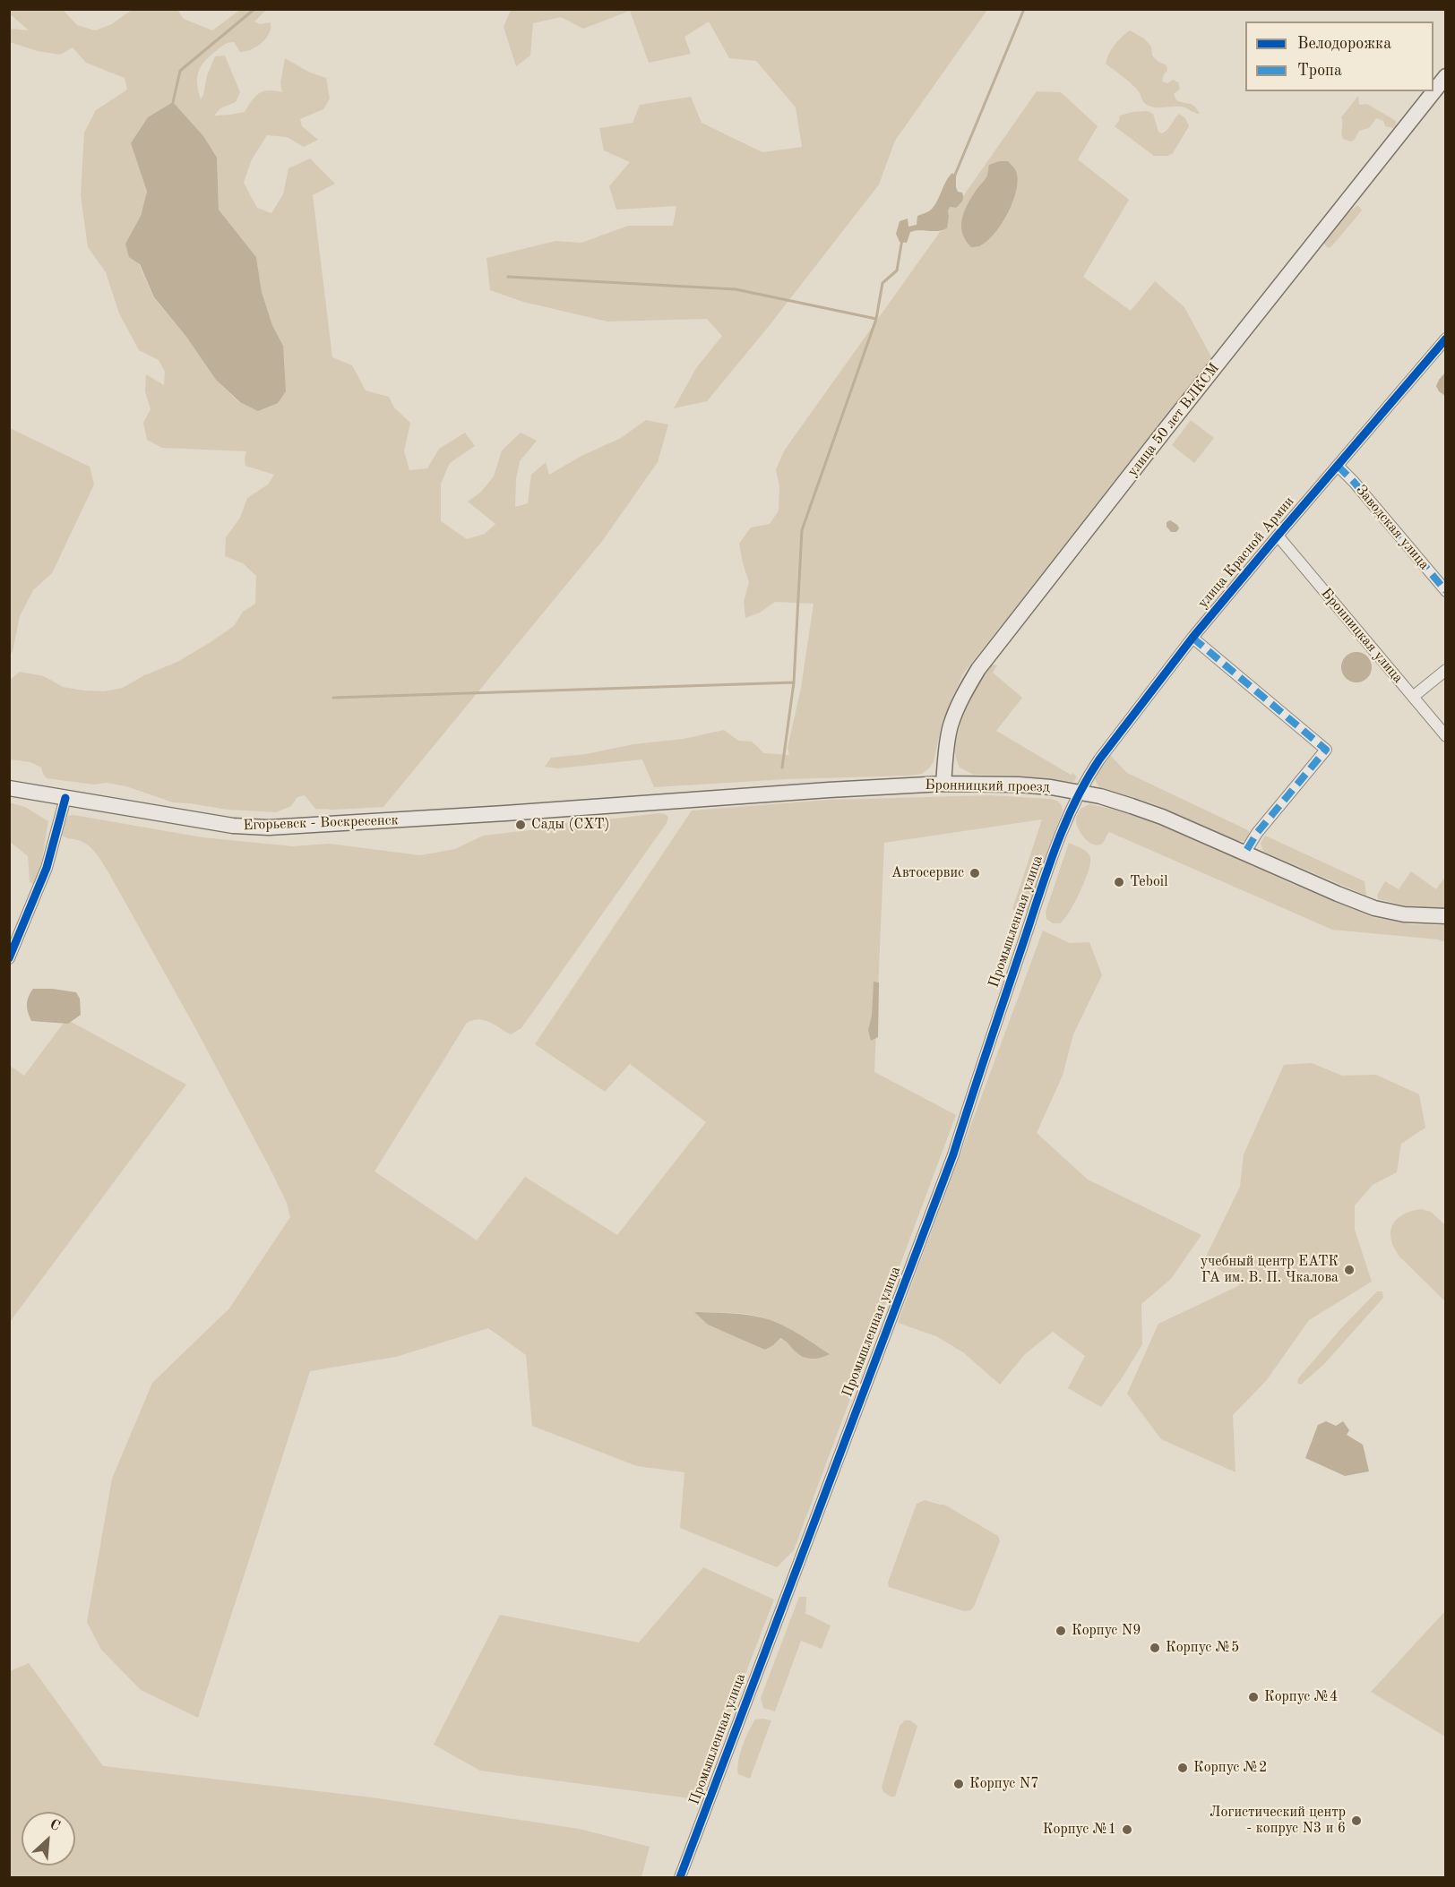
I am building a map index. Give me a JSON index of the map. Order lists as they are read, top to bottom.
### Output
{
  "streets": {
    "main road": ["улица 50 лет ВЛКСМ", "Бронницкий проезд", "Егорьевск - Воскресенск"],
    "street": [
      "Заводская улица",
      "улица Красной Армии",
      "Бронницкая улица",
      "Промышленная улица"
    ]
  },
  "crossings": [
    ["улица 50 лет ВЛКСМ", "Бронницкий проезд"],
    ["Заводская улица", "улица Красной Армии"],
    ["улица Красной Армии", "Бронницкая улица"],
    ["улица Красной Армии", "Бронницкий проезд"],
    ["улица Красной Армии", "Промышленная улица"],
    ["Бронницкий проезд", "Егорьевск - Воскресенск"],
    ["Бронницкий проезд", "Промышленная улица"]
  ],
  "places": [
    "Сады (СХТ)",
    "Автосервис",
    "Teboil",
    "учебный центр ЕАТК ГА им. В. П. Чкалова",
    "Корпус N9",
    "Корпус №5",
    "Корпус №4",
    "Корпус №2",
    "Корпус N7",
    "Логистический центр - копрус N3 и 6",
    "Корпус №1"
  ],
  "legend": ["Велодорожка", "Тропа"],
  "north": "top right"
}
